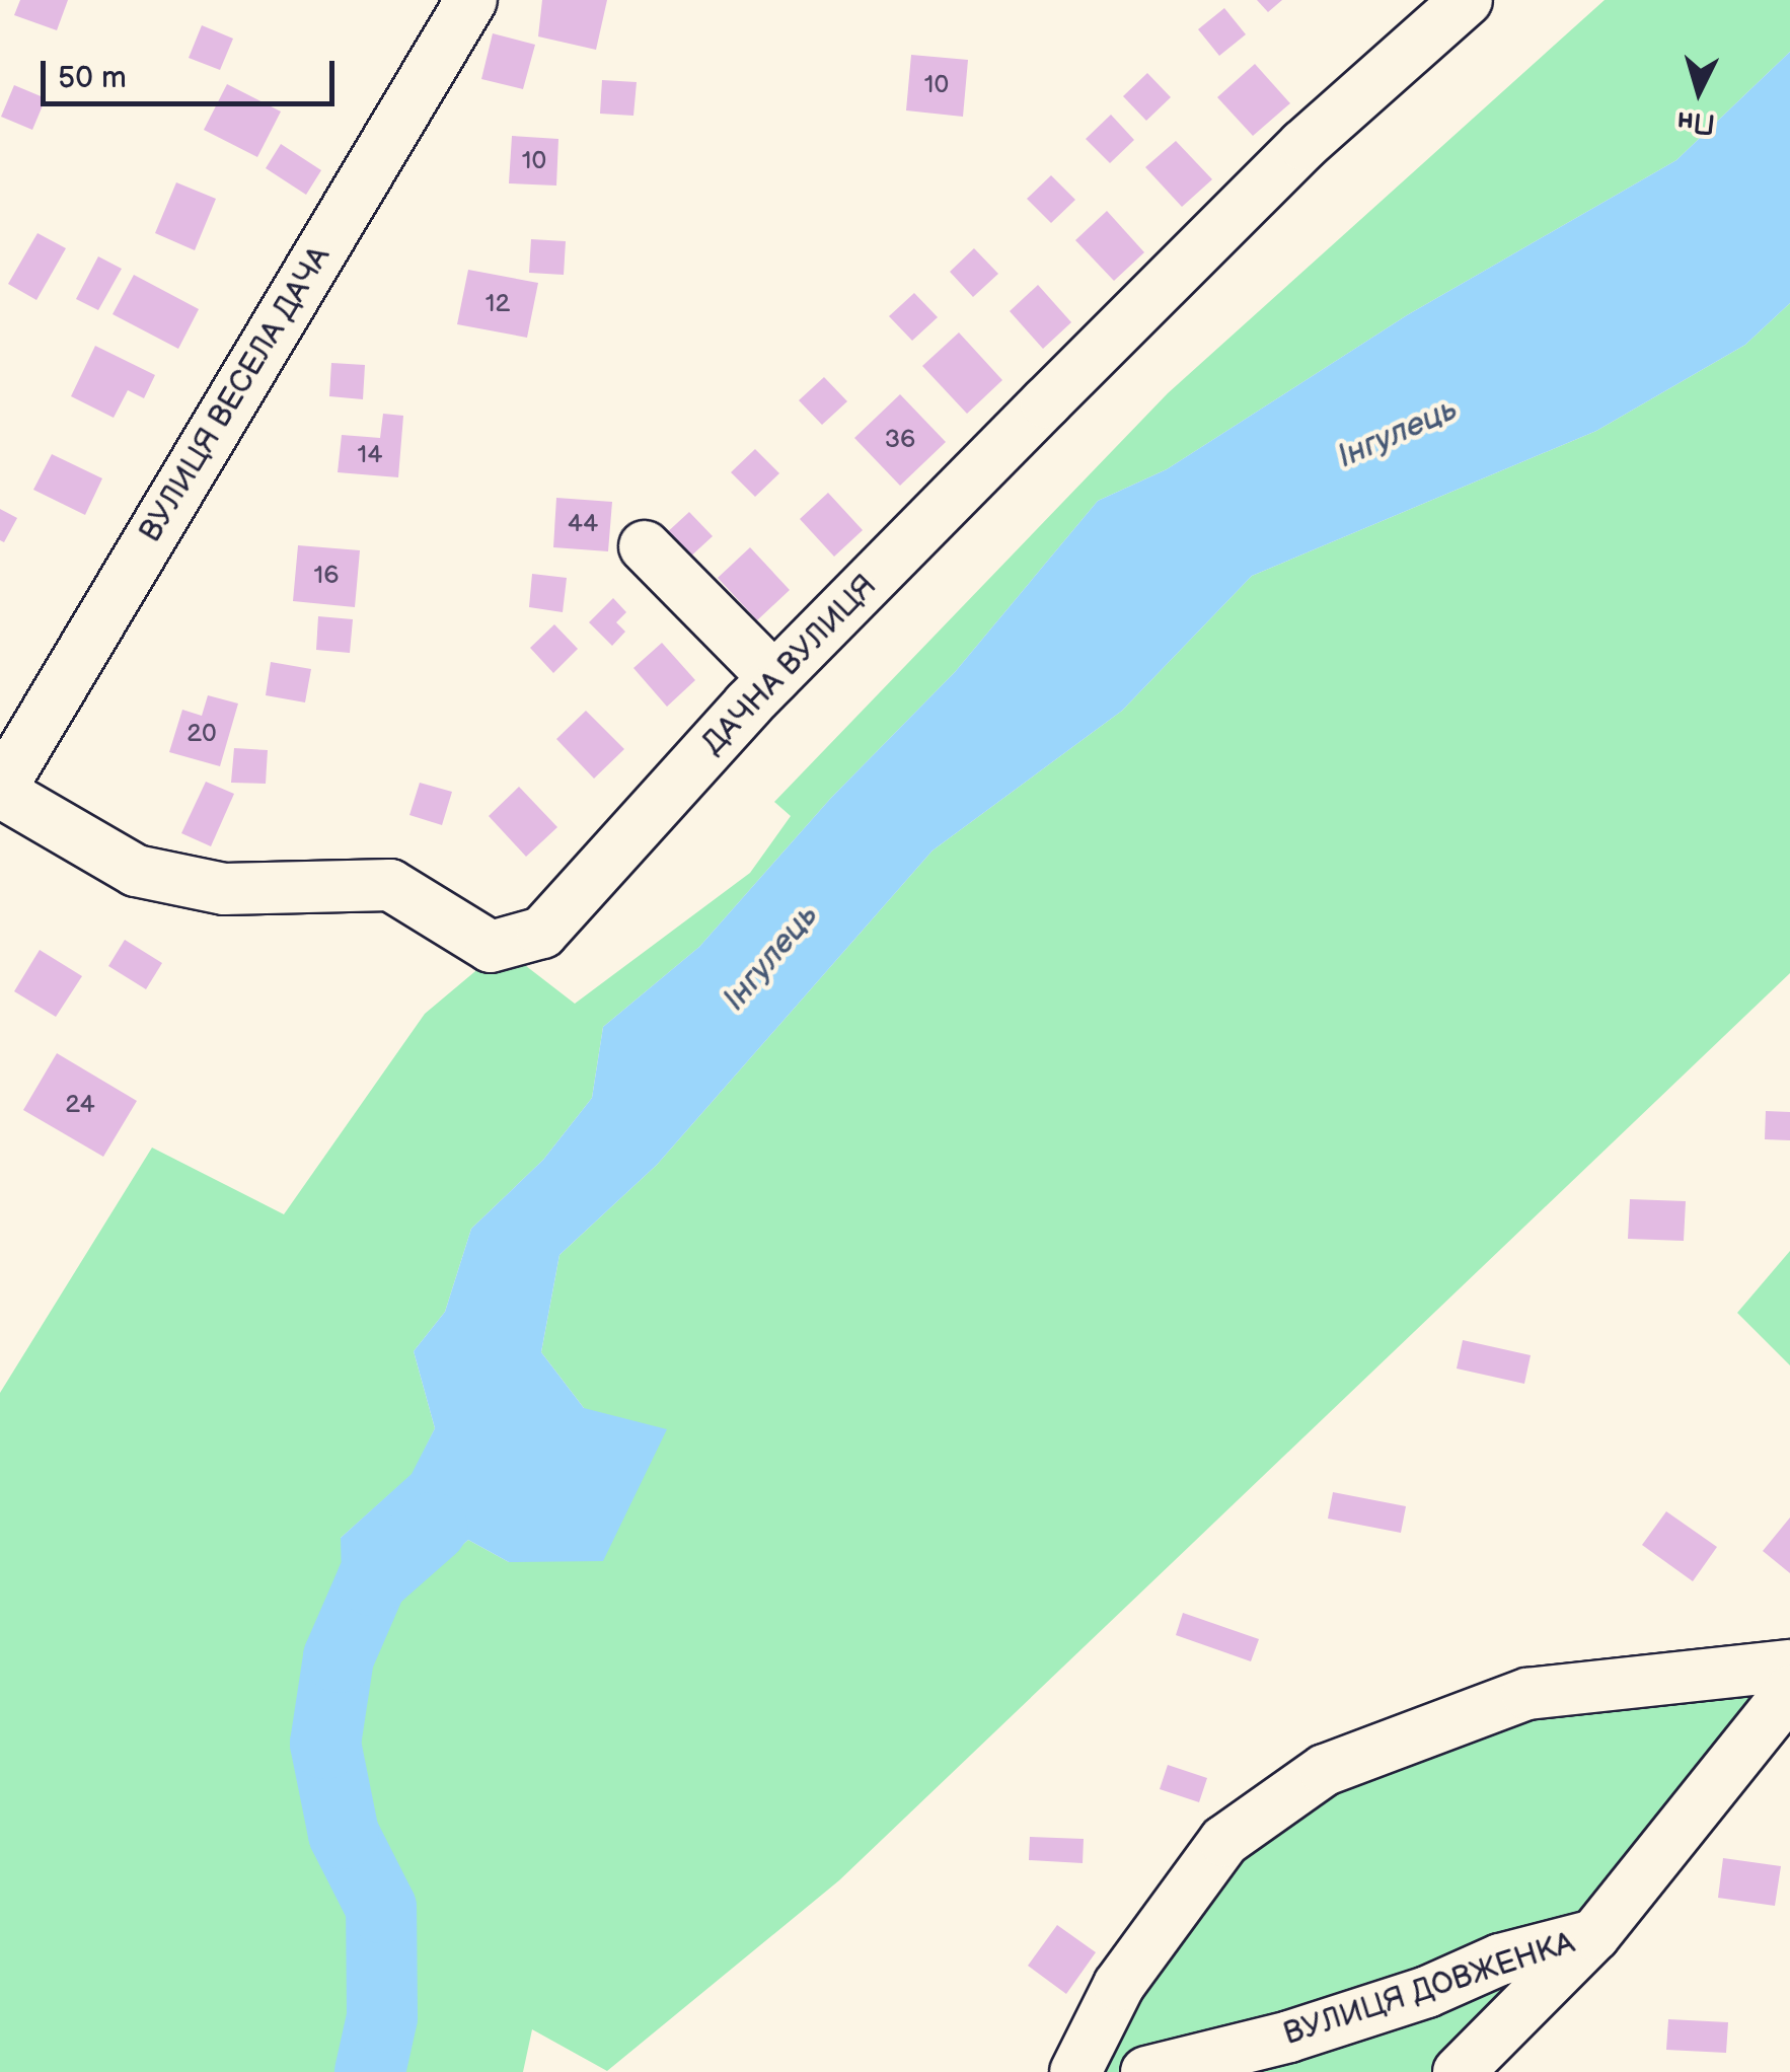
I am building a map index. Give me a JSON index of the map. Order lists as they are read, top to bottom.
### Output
{
  "streets": {
    "street": ["ВУЛИЦЯ ВЕСЕЛА ДАЧА", "ДАЧНА ВУЛИЦЯ", "ВУЛИЦЯ ДОВЖЕНКА"]
  },
  "crossings": [
    ["ВУЛИЦЯ ВЕСЕЛА ДАЧА", "ДАЧНА ВУЛИЦЯ"]
  ],
  "water": ["Інгулець"],
  "house_numbers": [
    "10",
    "10",
    "12",
    "36",
    "14",
    "44",
    "16",
    "20",
    "24"
  ],
  "scale_bar": "50 m",
  "north": "bottom"
}
